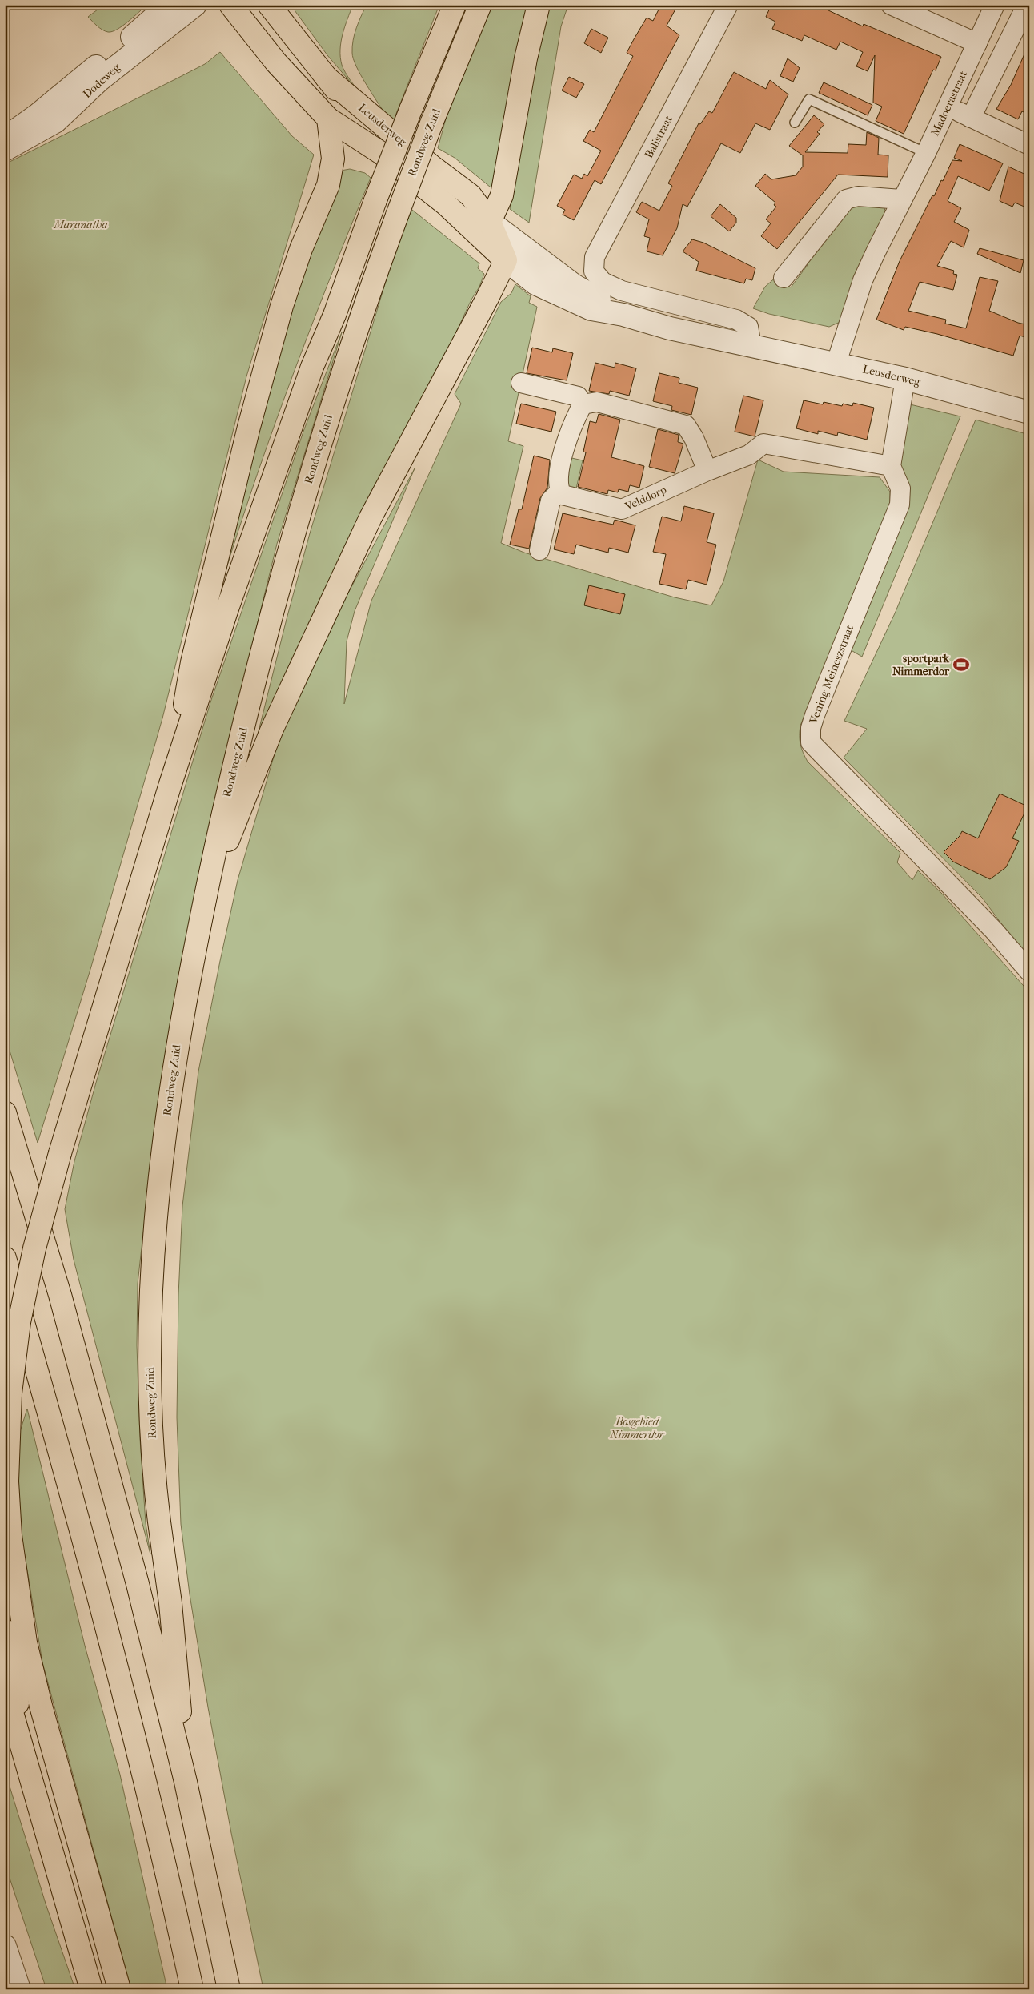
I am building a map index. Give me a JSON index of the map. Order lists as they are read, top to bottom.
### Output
{
  "streets": {
    "main road": ["Leusderweg", "Rondweg Zuid"],
    "street": [
      "Dodeweg",
      "Madoerastraat",
      "Balistraat",
      "Velddorp",
      "Vening Meineszstraat"
    ]
  },
  "crossings": [
    ["Madoerastraat", "Leusderweg"],
    ["Leusderweg", "Balistraat"],
    ["Velddorp", "Vening Meineszstraat"]
  ],
  "parks": ["Maranatha", "Bosgebied Nimmerdor"],
  "places": {
    "sports": ["sportpark Nimmerdor"]
  }
}
